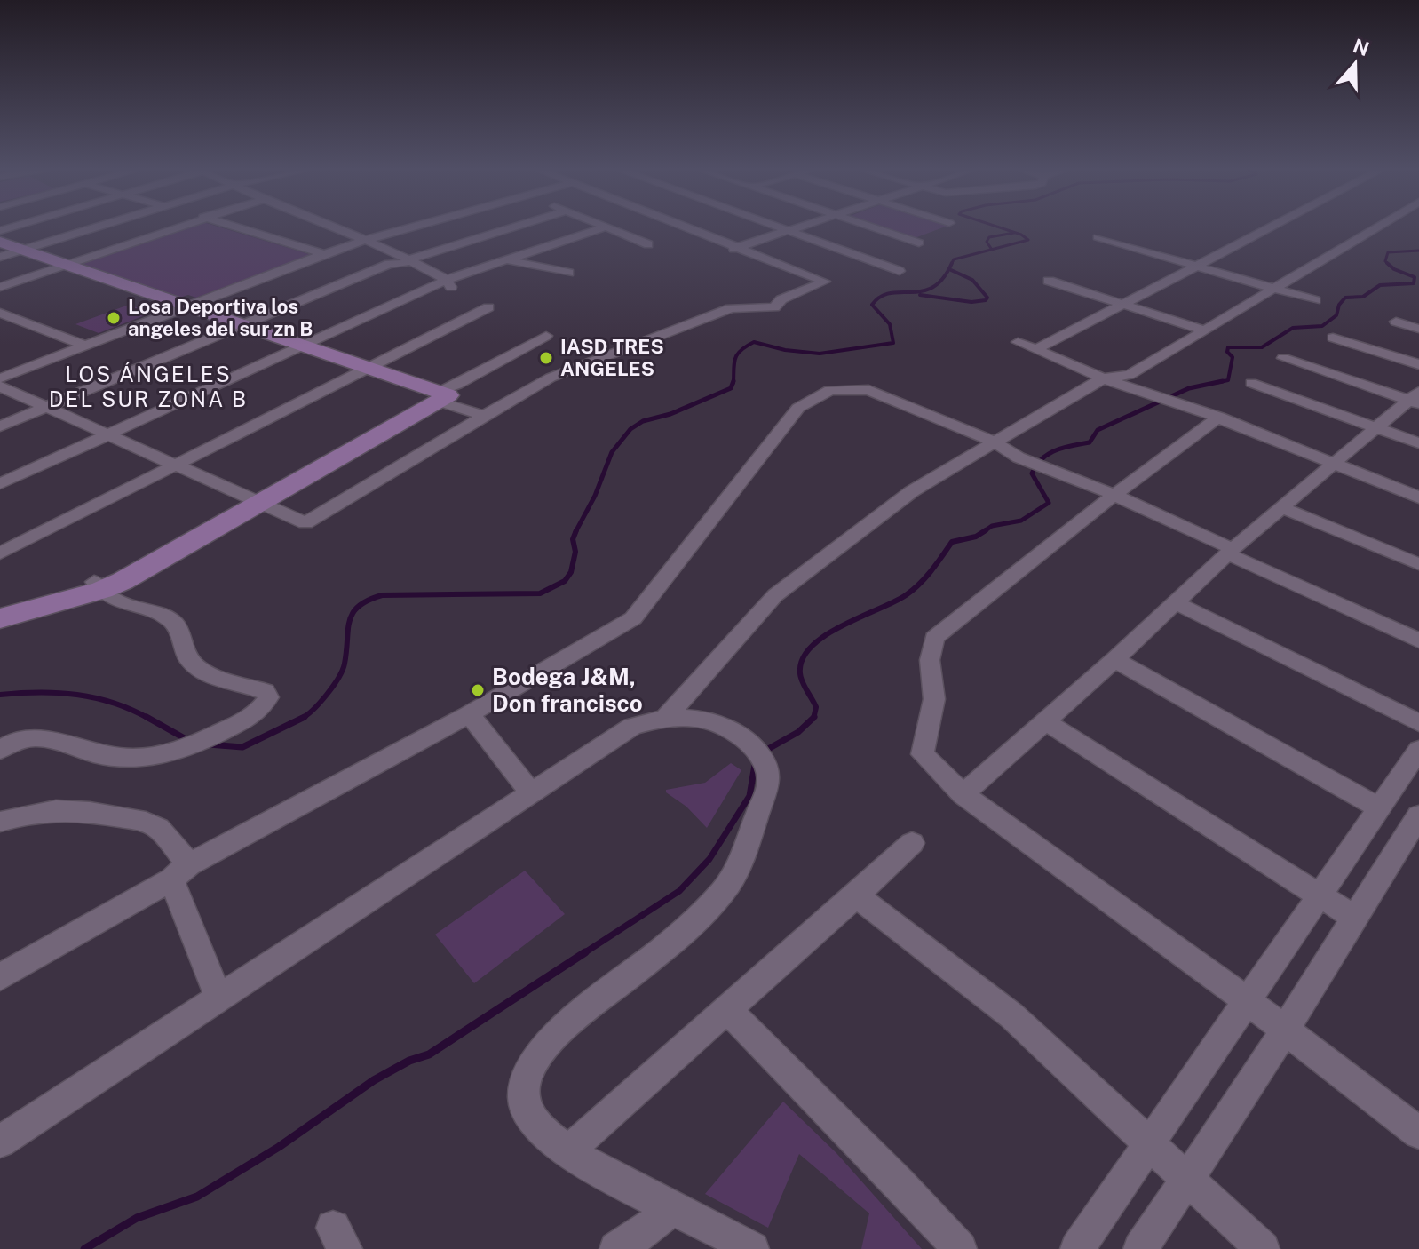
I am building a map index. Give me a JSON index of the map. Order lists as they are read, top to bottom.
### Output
{
  "districts": ["LOS ÁNGELES DEL SUR ZONA B"],
  "places": ["Losa Deportiva los angeles del sur zn B", "IASD TRES ANGELES", "Bodega J&M, Don francisco"],
  "north": "top"
}
